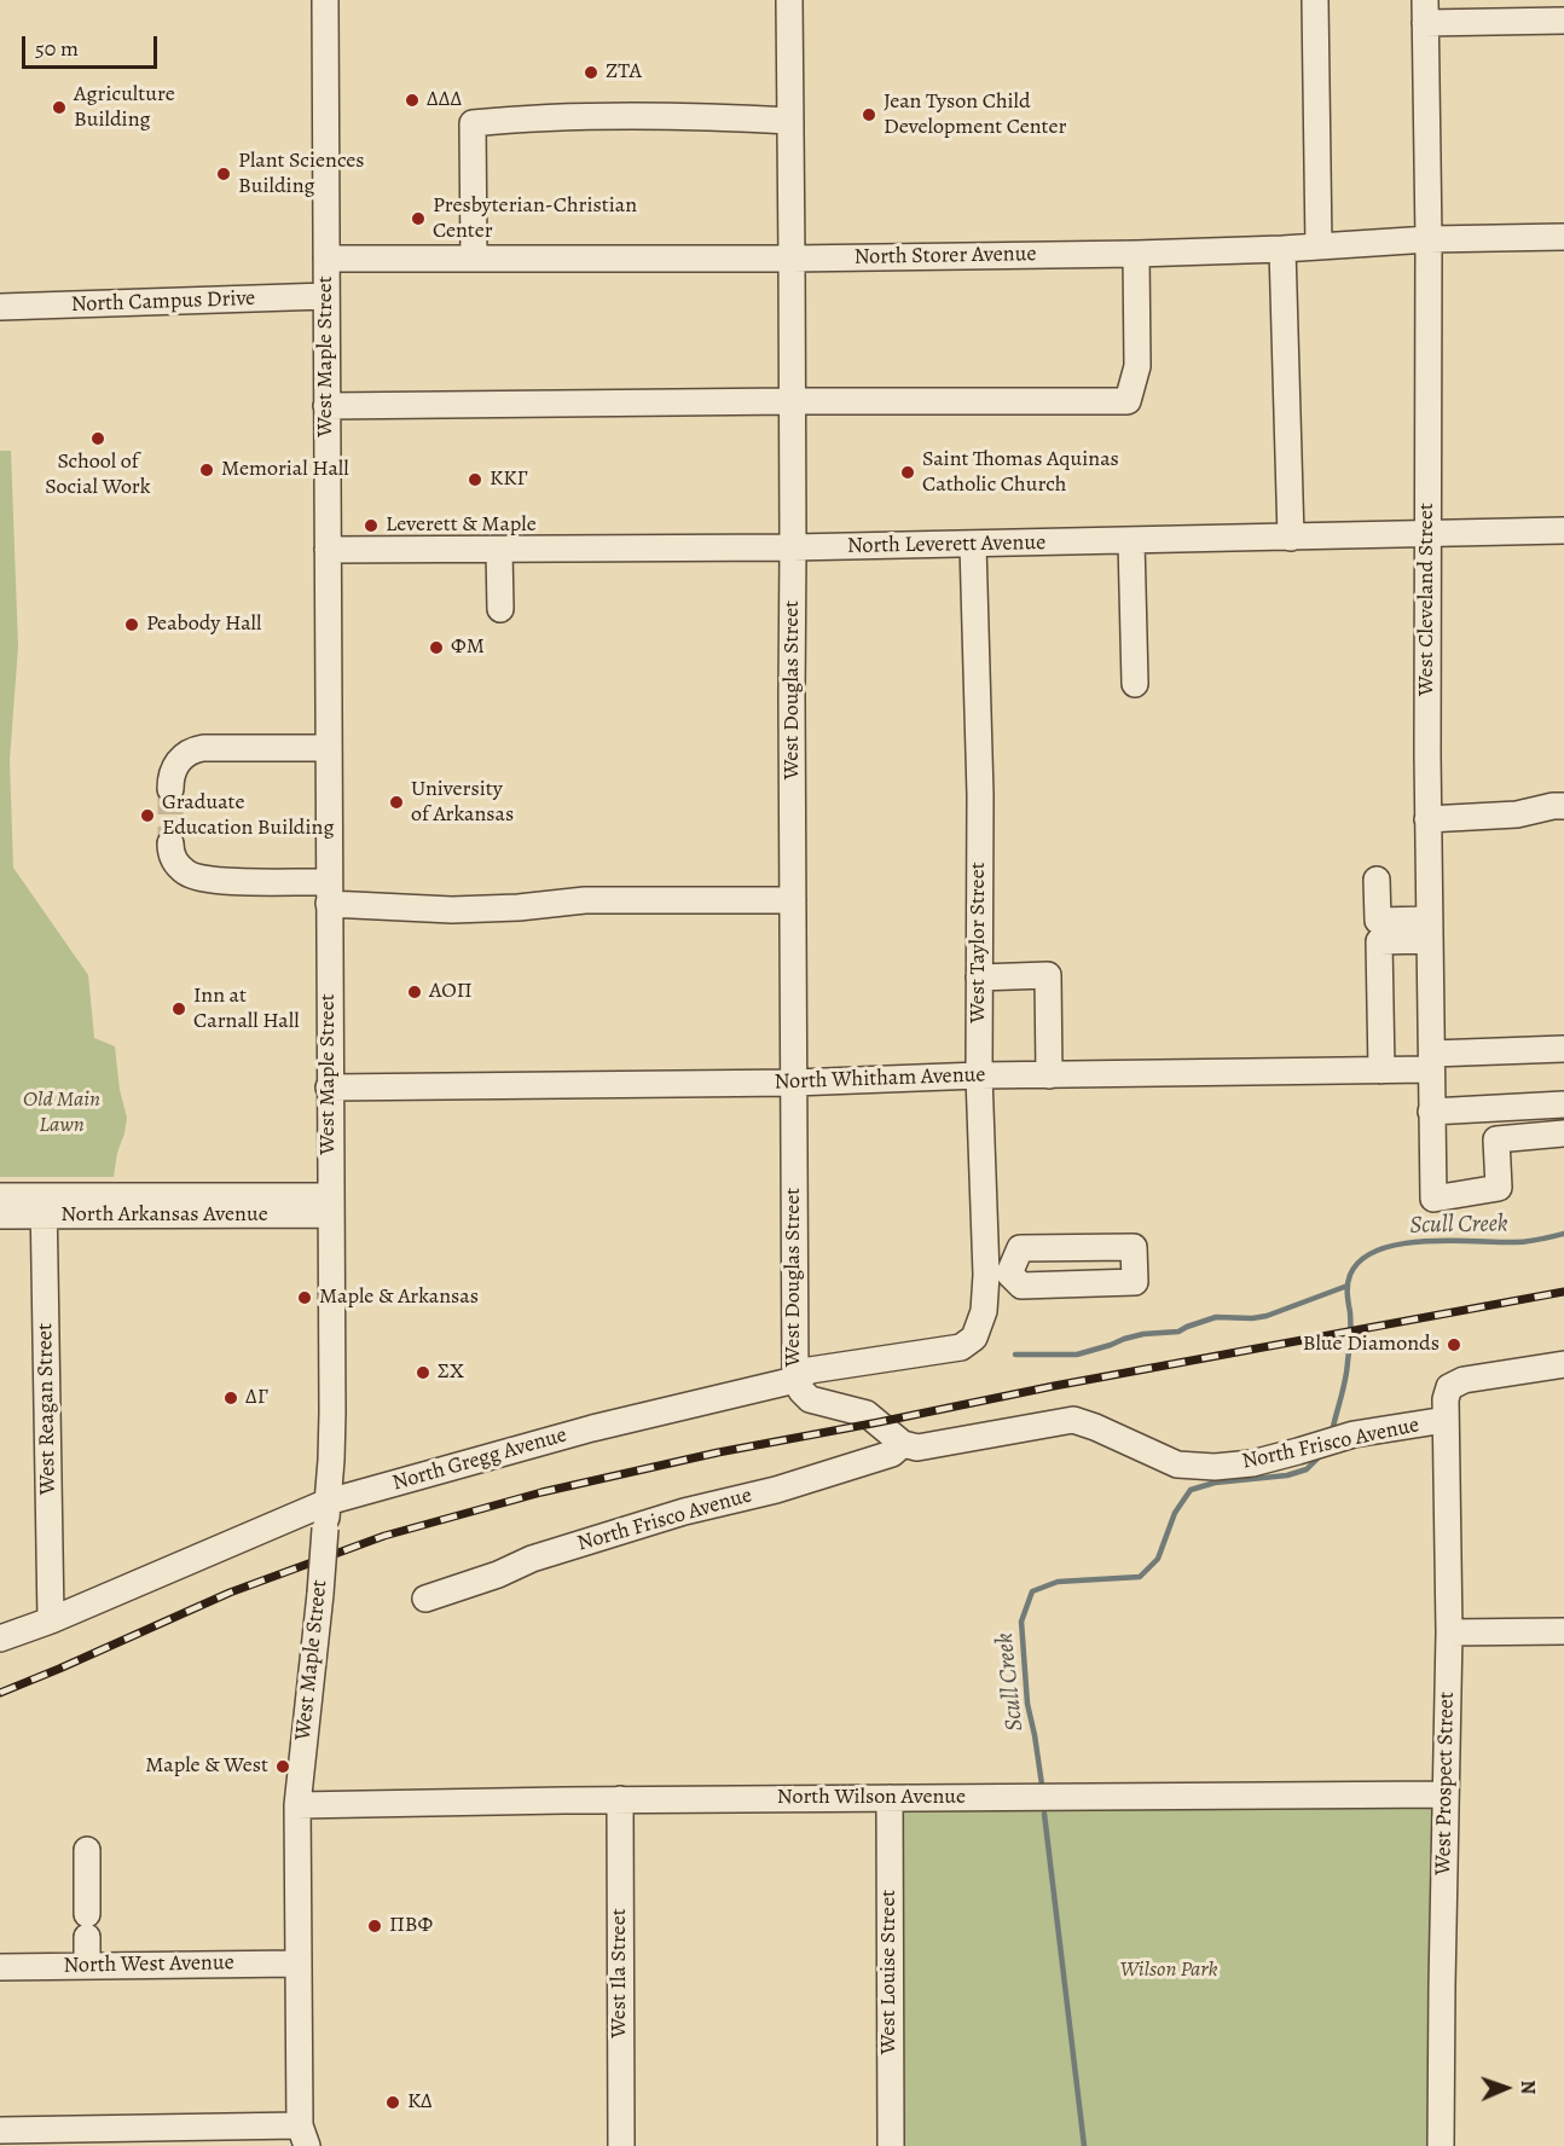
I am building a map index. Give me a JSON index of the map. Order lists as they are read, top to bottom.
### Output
{
  "streets": {
    "street": [
      "North Storer Avenue",
      "North Campus Drive",
      "West Maple Street",
      "North Leverett Avenue",
      "West Cleveland Street",
      "West Douglas Street",
      "West Taylor Street",
      "North Whitham Avenue",
      "North Arkansas Avenue",
      "West Reagan Street",
      "North Frisco Avenue",
      "North Gregg Avenue",
      "West Prospect Street",
      "North Wilson Avenue",
      "North West Avenue",
      "West Louise Street",
      "West Ila Street"
    ]
  },
  "crossings": [
    ["North Storer Avenue", "West Maple Street"],
    ["North Storer Avenue", "West Cleveland Street"],
    ["North Storer Avenue", "West Douglas Street"],
    ["North Campus Drive", "West Maple Street"],
    ["West Maple Street", "North Leverett Avenue"],
    ["West Maple Street", "North Whitham Avenue"],
    ["West Maple Street", "North Arkansas Avenue"],
    ["West Maple Street", "North Gregg Avenue"],
    ["West Maple Street", "North Wilson Avenue"],
    ["West Maple Street", "North West Avenue"],
    ["North Leverett Avenue", "West Cleveland Street"],
    ["North Leverett Avenue", "West Douglas Street"],
    ["North Leverett Avenue", "West Taylor Street"],
    ["West Cleveland Street", "North Whitham Avenue"],
    ["West Douglas Street", "North Whitham Avenue"],
    ["West Douglas Street", "North Gregg Avenue"],
    ["West Taylor Street", "North Whitham Avenue"],
    ["West Taylor Street", "North Gregg Avenue"],
    ["North Arkansas Avenue", "West Reagan Street"],
    ["West Reagan Street", "North Gregg Avenue"],
    ["North Frisco Avenue", "West Prospect Street"],
    ["West Prospect Street", "North Wilson Avenue"],
    ["North Wilson Avenue", "West Louise Street"],
    ["North Wilson Avenue", "West Ila Street"]
  ],
  "water": ["Scull Creek"],
  "parks": ["Old Main Lawn", "Wilson Park"],
  "places": [
    "ΖΤΑ",
    "ΔΔΔ",
    "Agriculture Building",
    "Jean Tyson Child Development Center",
    "Plant Sciences Building",
    "Presbyterian-Christian Center",
    "School of Social Work",
    "Memorial Hall",
    "Saint Thomas Aquinas Catholic Church",
    "ΚΚΓ",
    "Leverett & Maple",
    "Peabody Hall",
    "ΦΜ",
    "University of Arkansas",
    "Graduate Education Building",
    "ΑΟΠ",
    "Inn at Carnall Hall",
    "Maple & Arkansas",
    "Blue Diamonds",
    "ΣΧ",
    "ΔΓ",
    "Maple & West",
    "ΠΒΦ",
    "ΚΔ"
  ],
  "scale_bar": "50 m",
  "north": "right"
}
